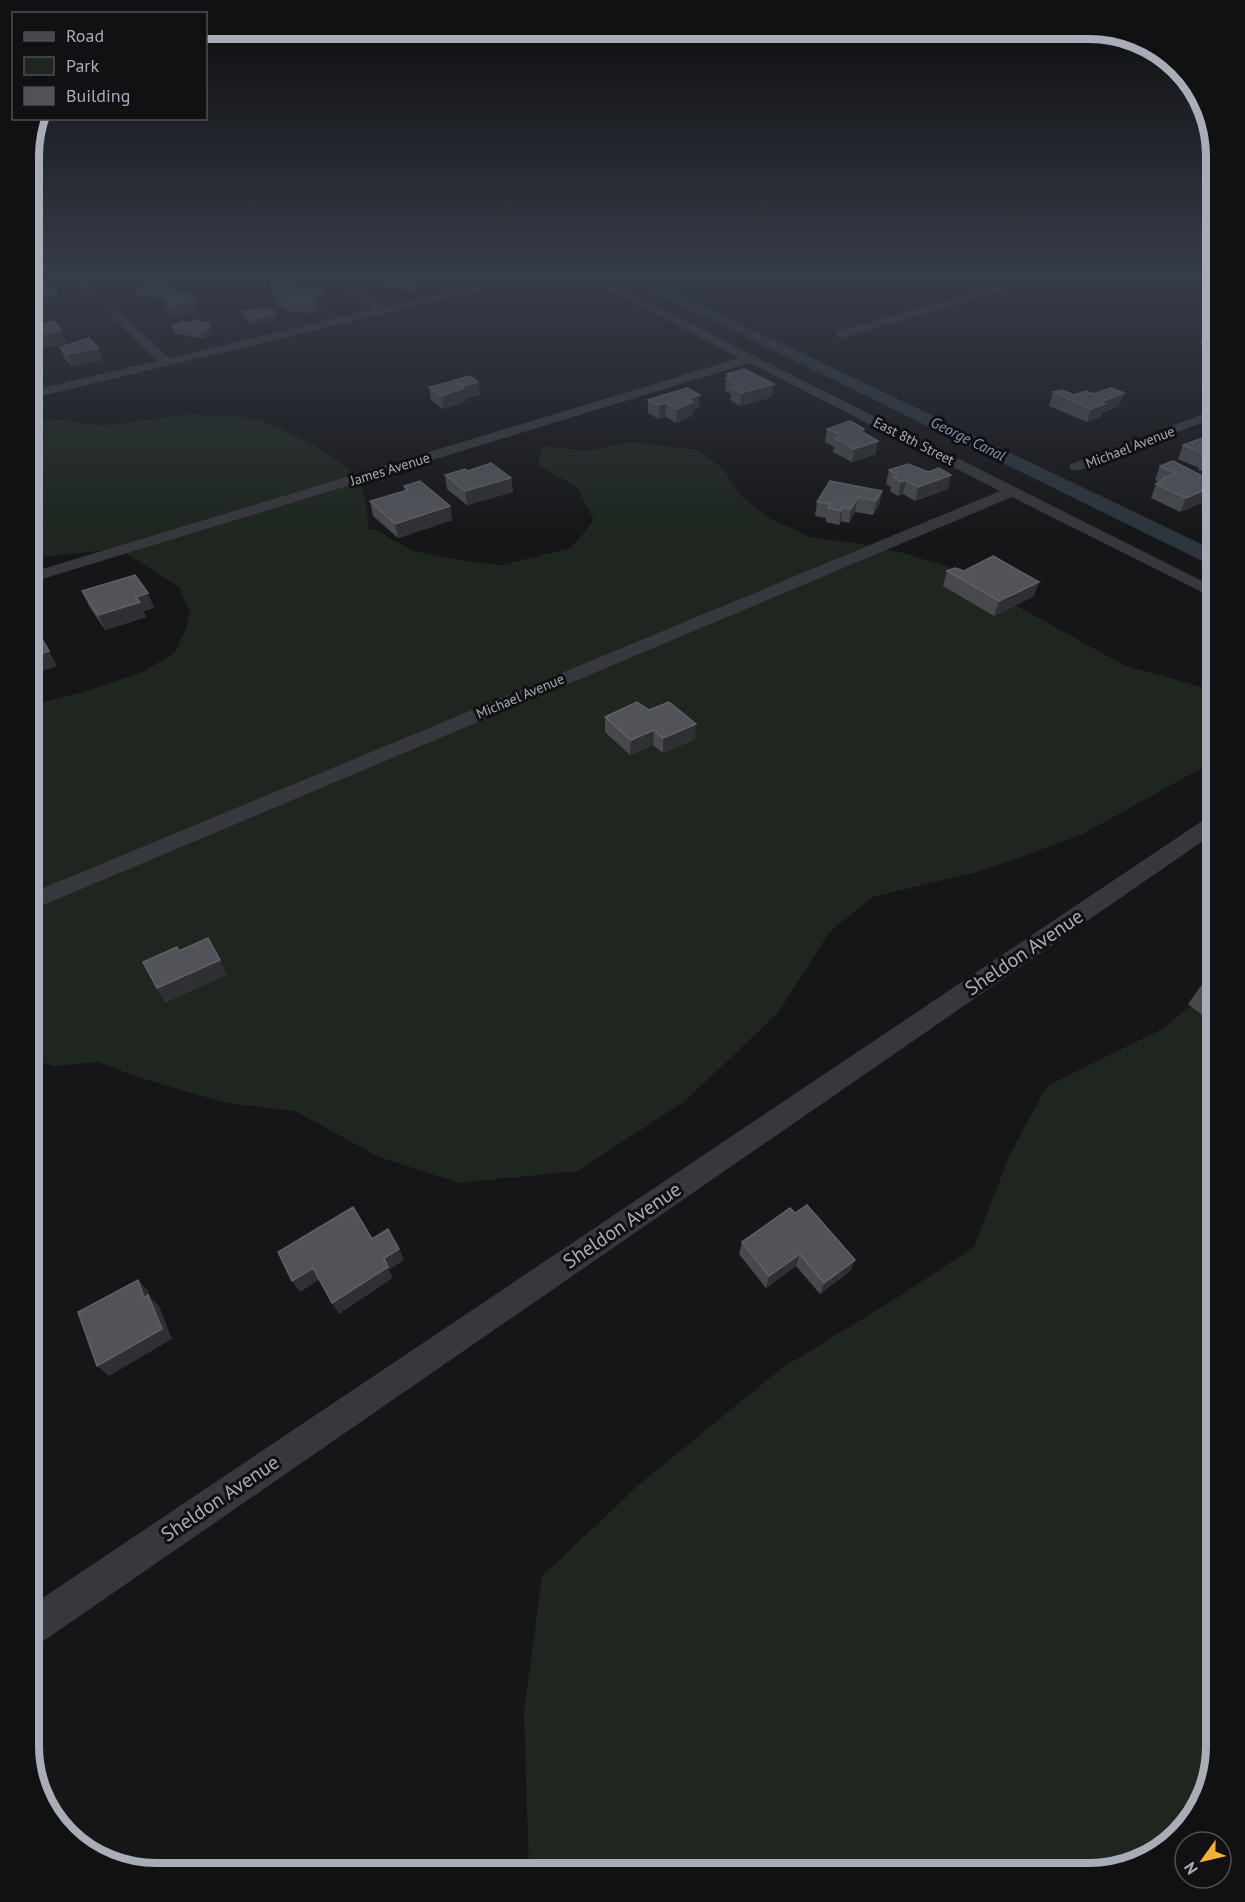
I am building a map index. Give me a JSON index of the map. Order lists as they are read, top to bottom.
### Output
{
  "streets": {
    "street": [
      "East 8th Street",
      "Michael Avenue",
      "James Avenue",
      "Sheldon Avenue"
    ]
  },
  "crossings": [
    ["East 8th Street", "Michael Avenue"]
  ],
  "water": ["George Canal"],
  "legend": ["Road", "Park", "Building"],
  "north": "bottom left"
}
